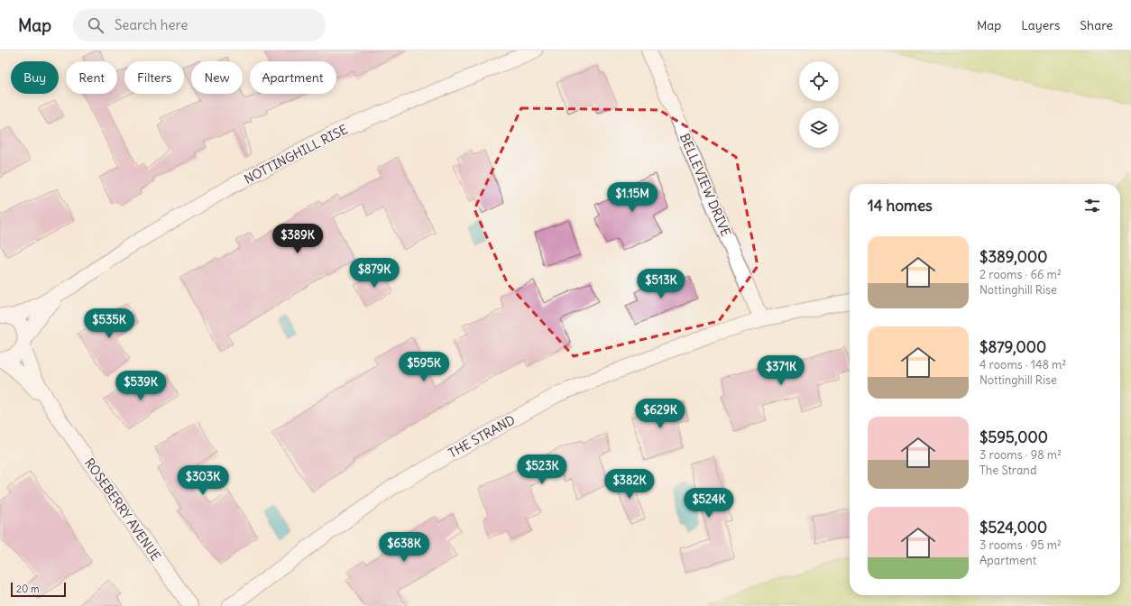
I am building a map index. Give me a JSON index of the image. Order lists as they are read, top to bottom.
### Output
{
  "streets": {
    "street": [
      "NOTTINGHILL RISE",
      "BELLEVIEW DRIVE",
      "THE STRAND",
      "ROSEBERRY AVENUE"
    ]
  },
  "crossings": [
    ["NOTTINGHILL RISE", "ROSEBERRY AVENUE"],
    ["BELLEVIEW DRIVE", "THE STRAND"]
  ],
  "scale_bar": "20 m",
  "page": {
    "header": "Map",
    "search": "Search here",
    "nav": ["Map", "Layers", "Share"],
    "chip": [
      "Buy",
      "Rent",
      "Filters",
      "New",
      "Apartment"
    ],
    "price": [
      "$1.15M",
      "$389K",
      "$879K",
      "$513K",
      "$535K",
      "$595K",
      "$371K",
      "$539K",
      "$629K",
      "$523K",
      "$303K",
      "$382K",
      "$524K",
      "$638K"
    ],
    "heading": "14 homes",
    "list": [
      {
        "name": "$389,000",
        "note": "2 rooms · 66 m² · Nottinghill Rise"
      },
      {
        "name": "$879,000",
        "note": "4 rooms · 148 m² · Nottinghill Rise"
      },
      {
        "name": "$595,000",
        "note": "3 rooms · 98 m² · The Strand"
      },
      {
        "name": "$524,000",
        "note": "3 rooms · 95 m² · Apartment"
      }
    ],
    "scale": "20 m"
  }
}
